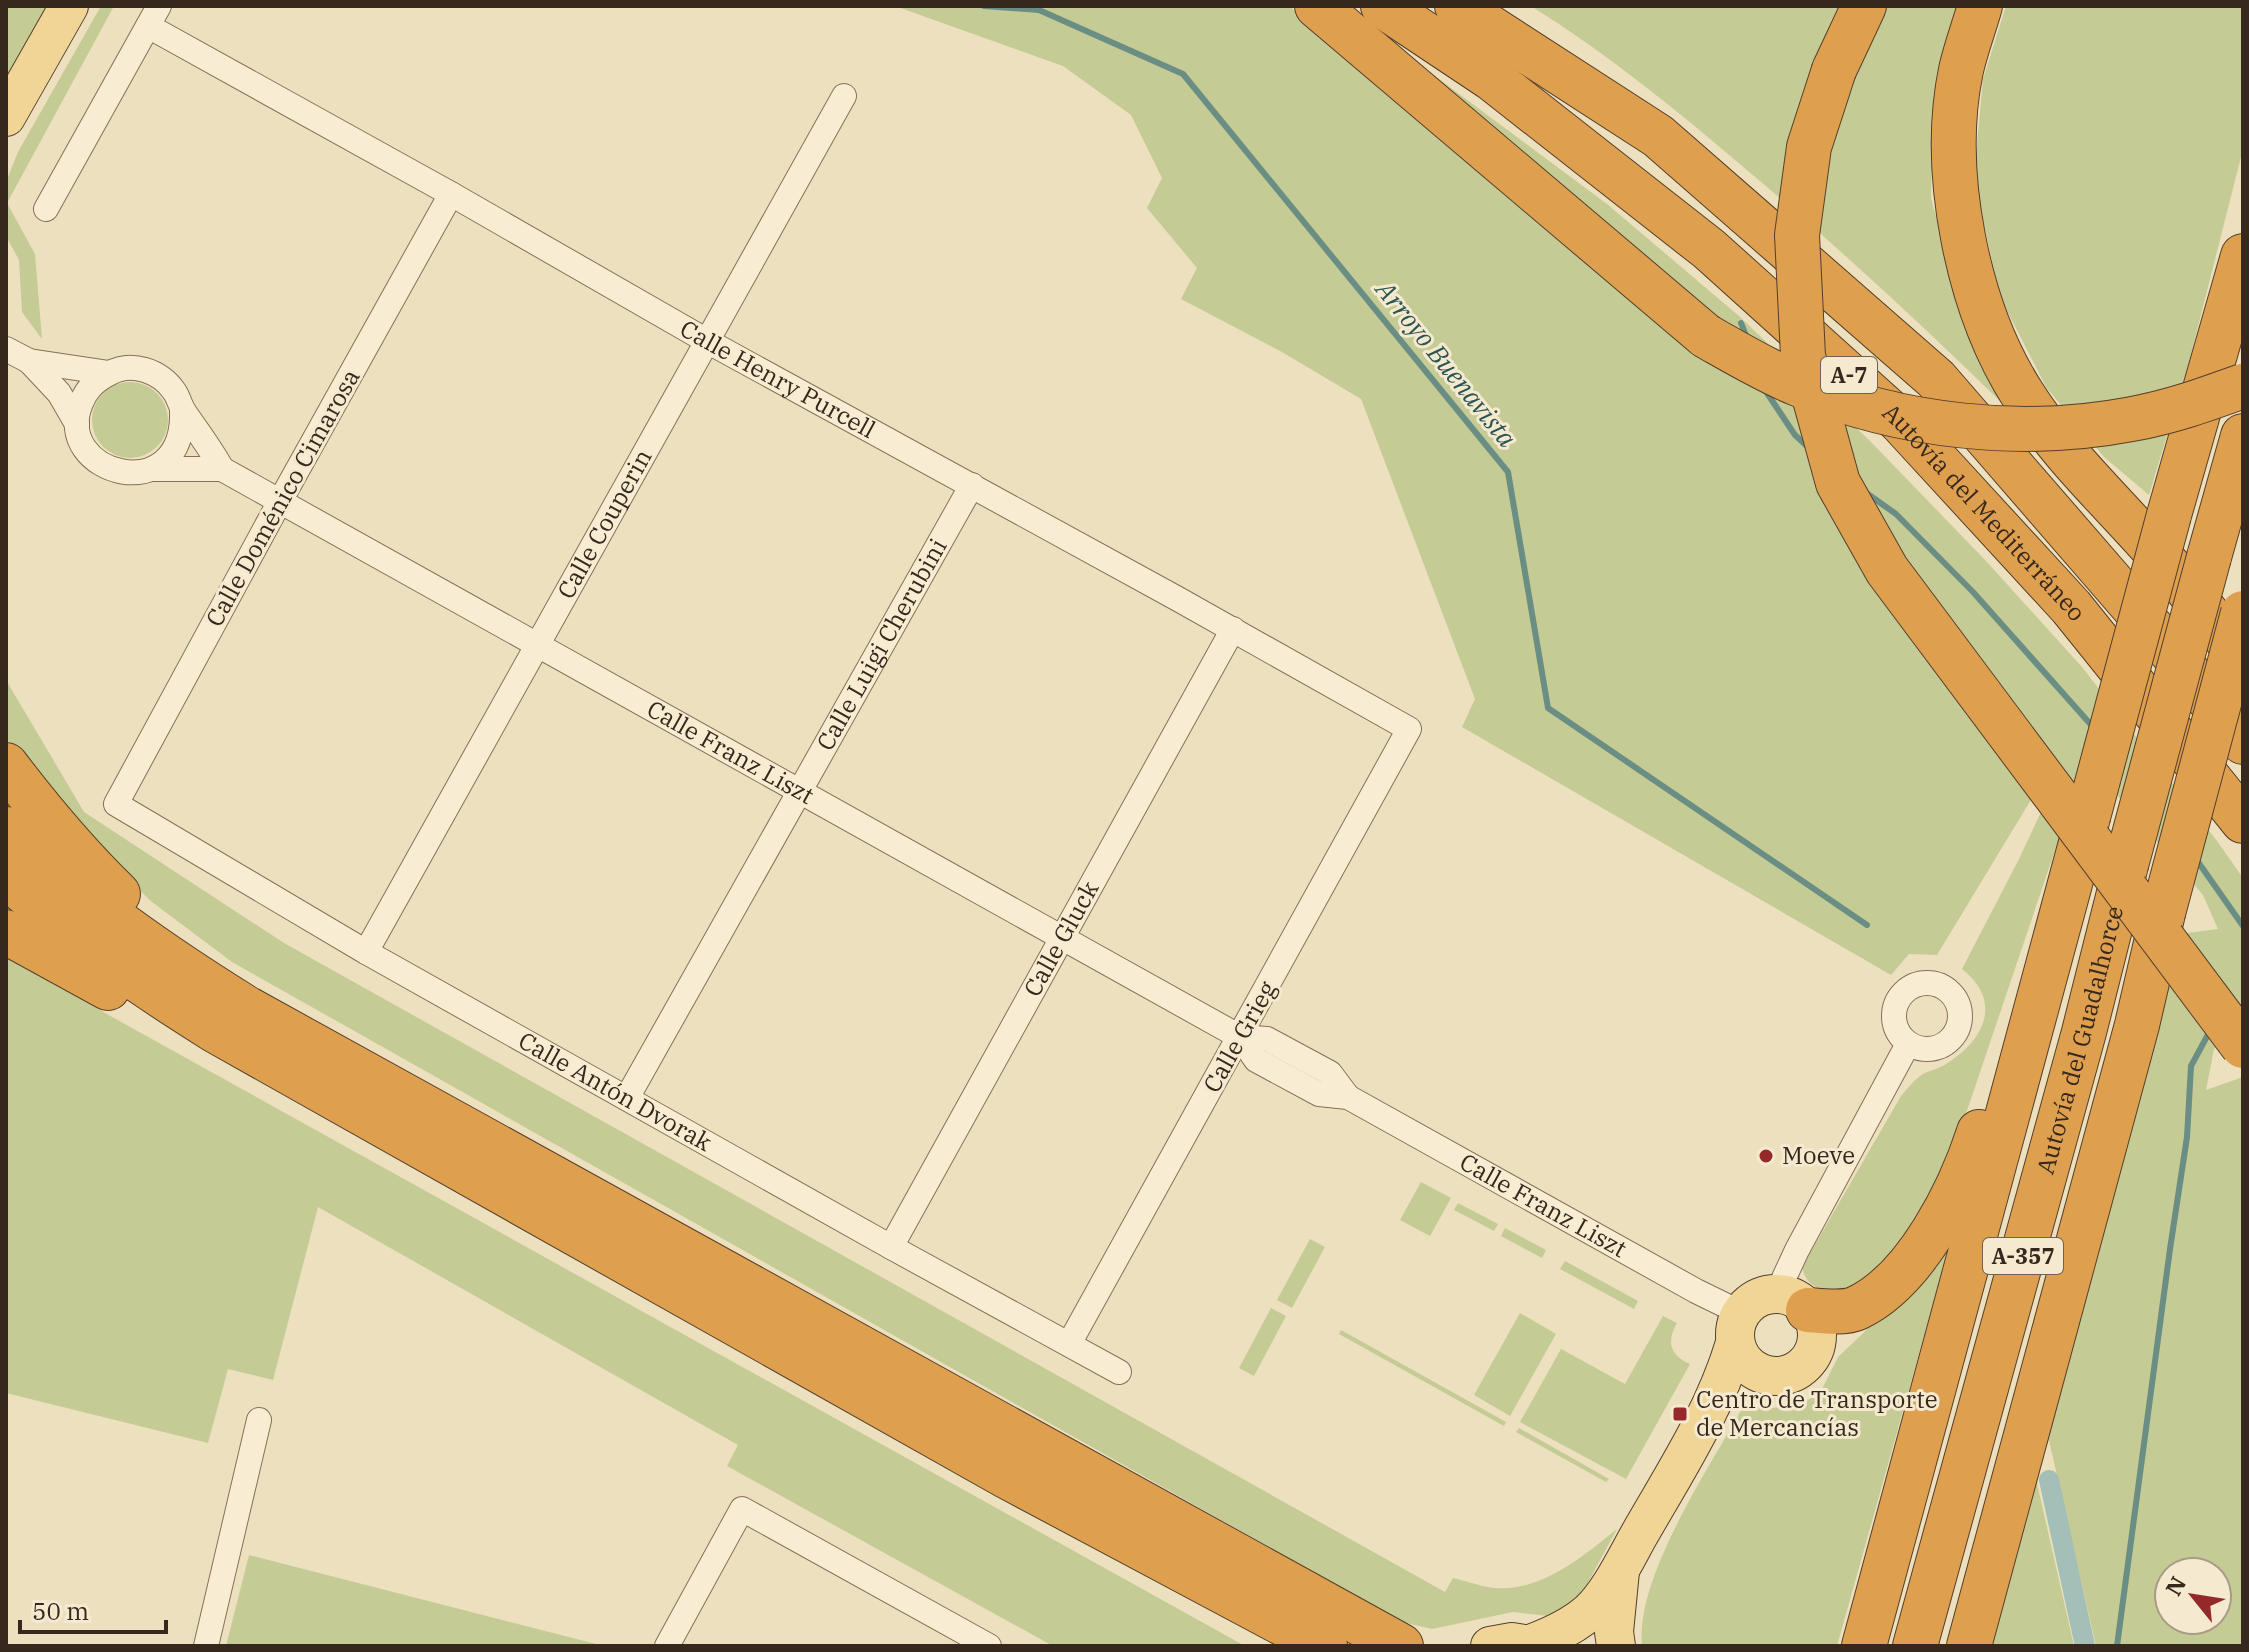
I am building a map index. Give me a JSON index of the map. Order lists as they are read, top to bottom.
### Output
{
  "streets": {
    "highway": [
      "A-7",
      "Autovía del Mediterráneo",
      "Autovía del Guadalhorce",
      "A-357"
    ],
    "street": [
      "Calle Henry Purcell",
      "Calle Doménico Cimarosa",
      "Calle Couperin",
      "Calle Luigi Cherubini",
      "Calle Franz Liszt",
      "Calle Gluck",
      "Calle Grieg",
      "Calle Antón Dvorak"
    ]
  },
  "crossings": [
    ["Calle Henry Purcell", "Calle Doménico Cimarosa"],
    ["Calle Henry Purcell", "Calle Couperin"],
    ["Calle Henry Purcell", "Calle Luigi Cherubini"],
    ["Calle Henry Purcell", "Calle Gluck"],
    ["Calle Henry Purcell", "Calle Grieg"],
    ["Calle Doménico Cimarosa", "Calle Franz Liszt"],
    ["Calle Doménico Cimarosa", "Calle Antón Dvorak"],
    ["Calle Couperin", "Calle Franz Liszt"],
    ["Calle Couperin", "Calle Antón Dvorak"],
    ["Calle Luigi Cherubini", "Calle Franz Liszt"],
    ["Calle Luigi Cherubini", "Calle Antón Dvorak"],
    ["Calle Franz Liszt", "Calle Gluck"],
    ["Calle Franz Liszt", "Calle Grieg"],
    ["Calle Gluck", "Calle Antón Dvorak"],
    ["Calle Grieg", "Calle Antón Dvorak"]
  ],
  "water": ["Arroyo Buenavista"],
  "places": {
    "other": ["Moeve"],
    "transit": ["Centro de Transporte de Mercancías"]
  },
  "scale_bar": "50 m",
  "north": "top left"
}
